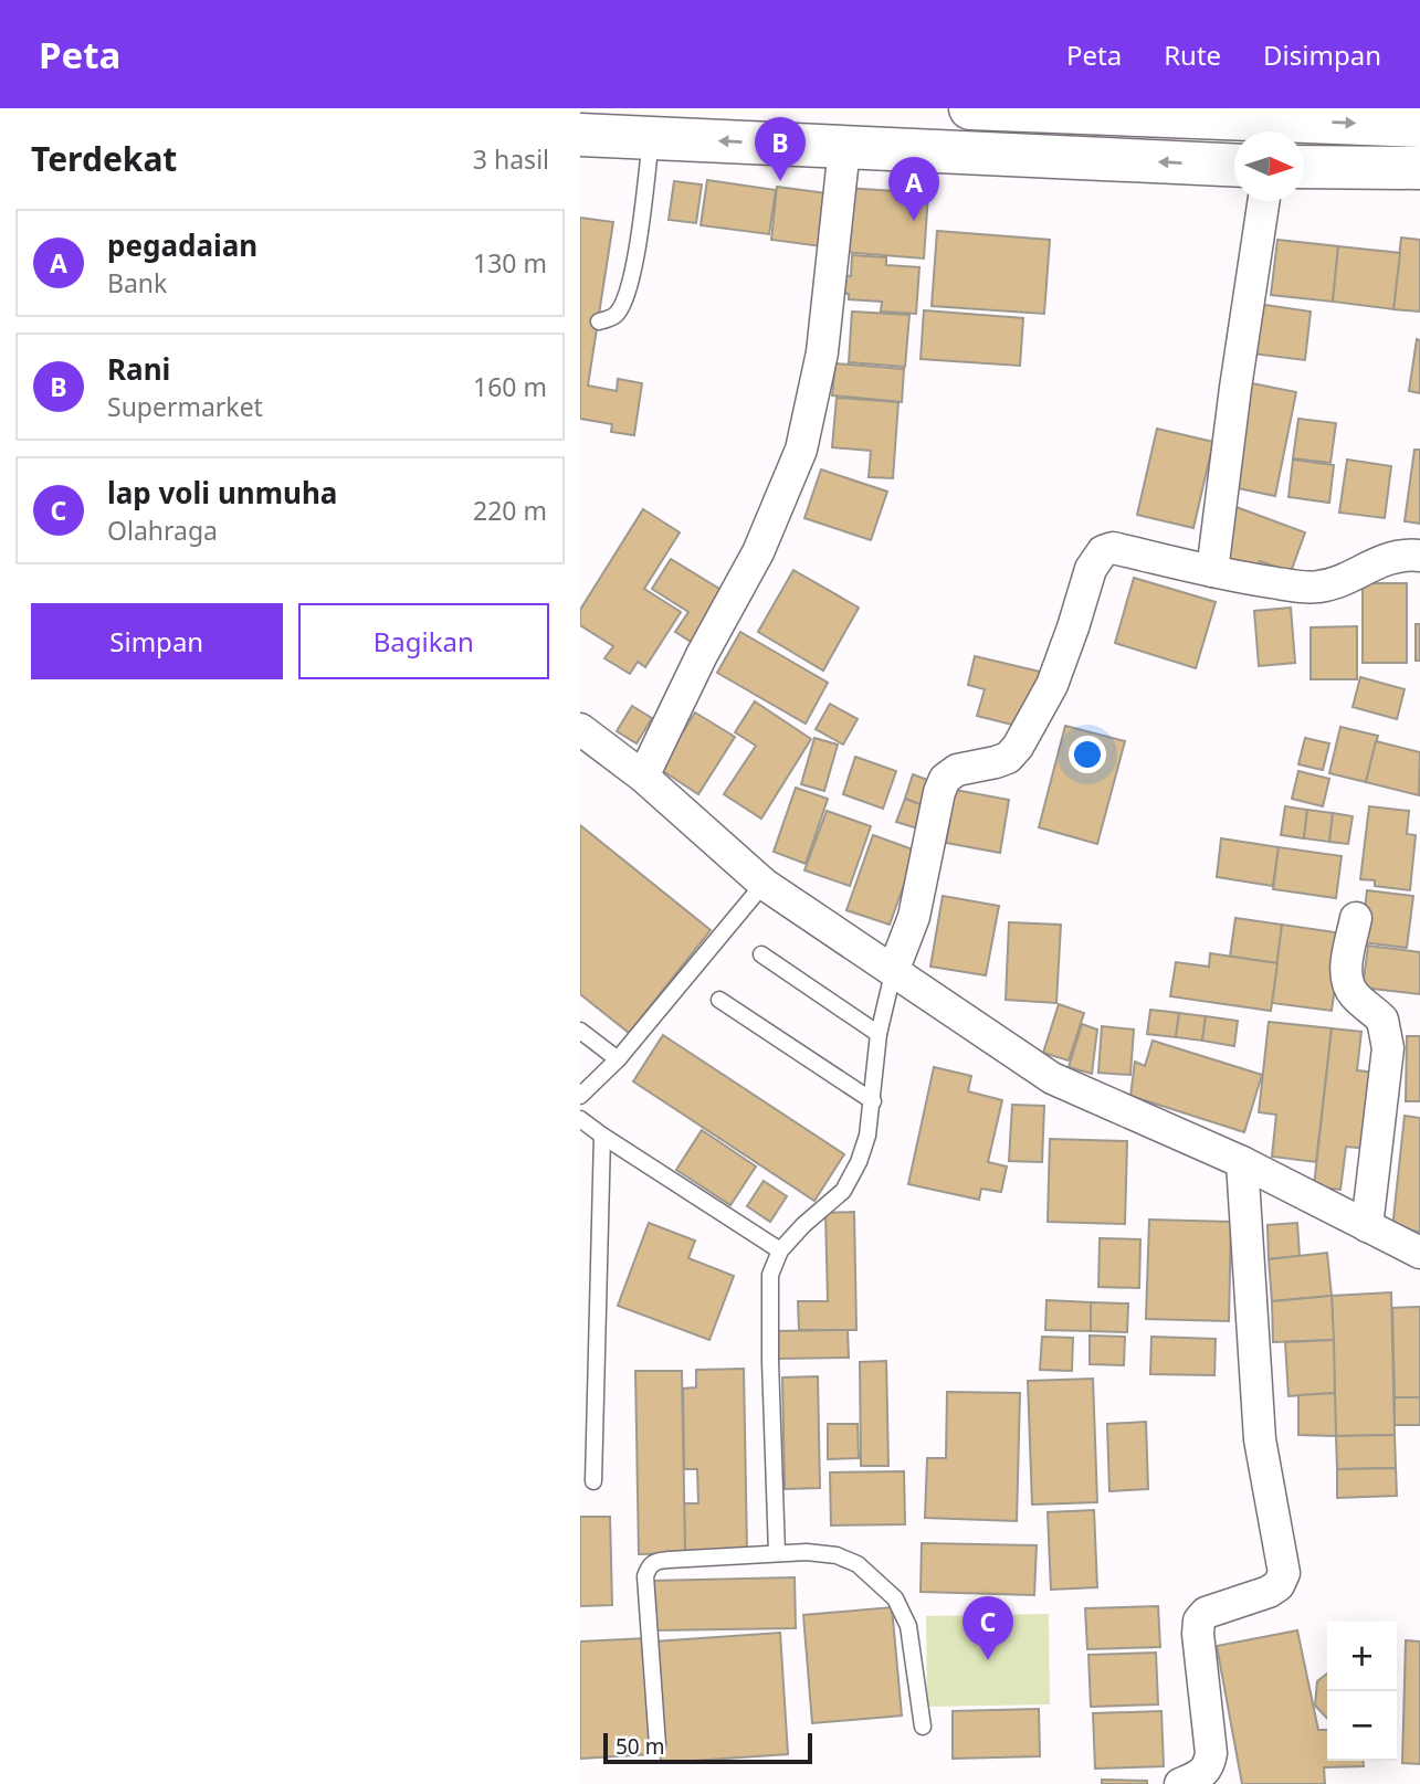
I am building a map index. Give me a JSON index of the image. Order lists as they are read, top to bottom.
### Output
{
  "scale_bar": "50 m",
  "north": "right",
  "page": {
    "header": "Peta",
    "nav": ["Peta", "Rute", "Disimpan"],
    "heading": ["Terdekat", "3 hasil"],
    "pins": ["B", "A", "C"],
    "list": [
      {
        "mark": "A",
        "name": "pegadaian",
        "note": "Bank",
        "value": "130 m"
      },
      {
        "mark": "B",
        "name": "Rani",
        "note": "Supermarket",
        "value": "160 m"
      },
      {
        "mark": "C",
        "name": "lap voli unmuha",
        "note": "Olahraga",
        "value": "220 m"
      }
    ],
    "buttons": ["Simpan", "Bagikan"],
    "map_buttons": ["+", "−"],
    "scale": "50 m"
  }
}
